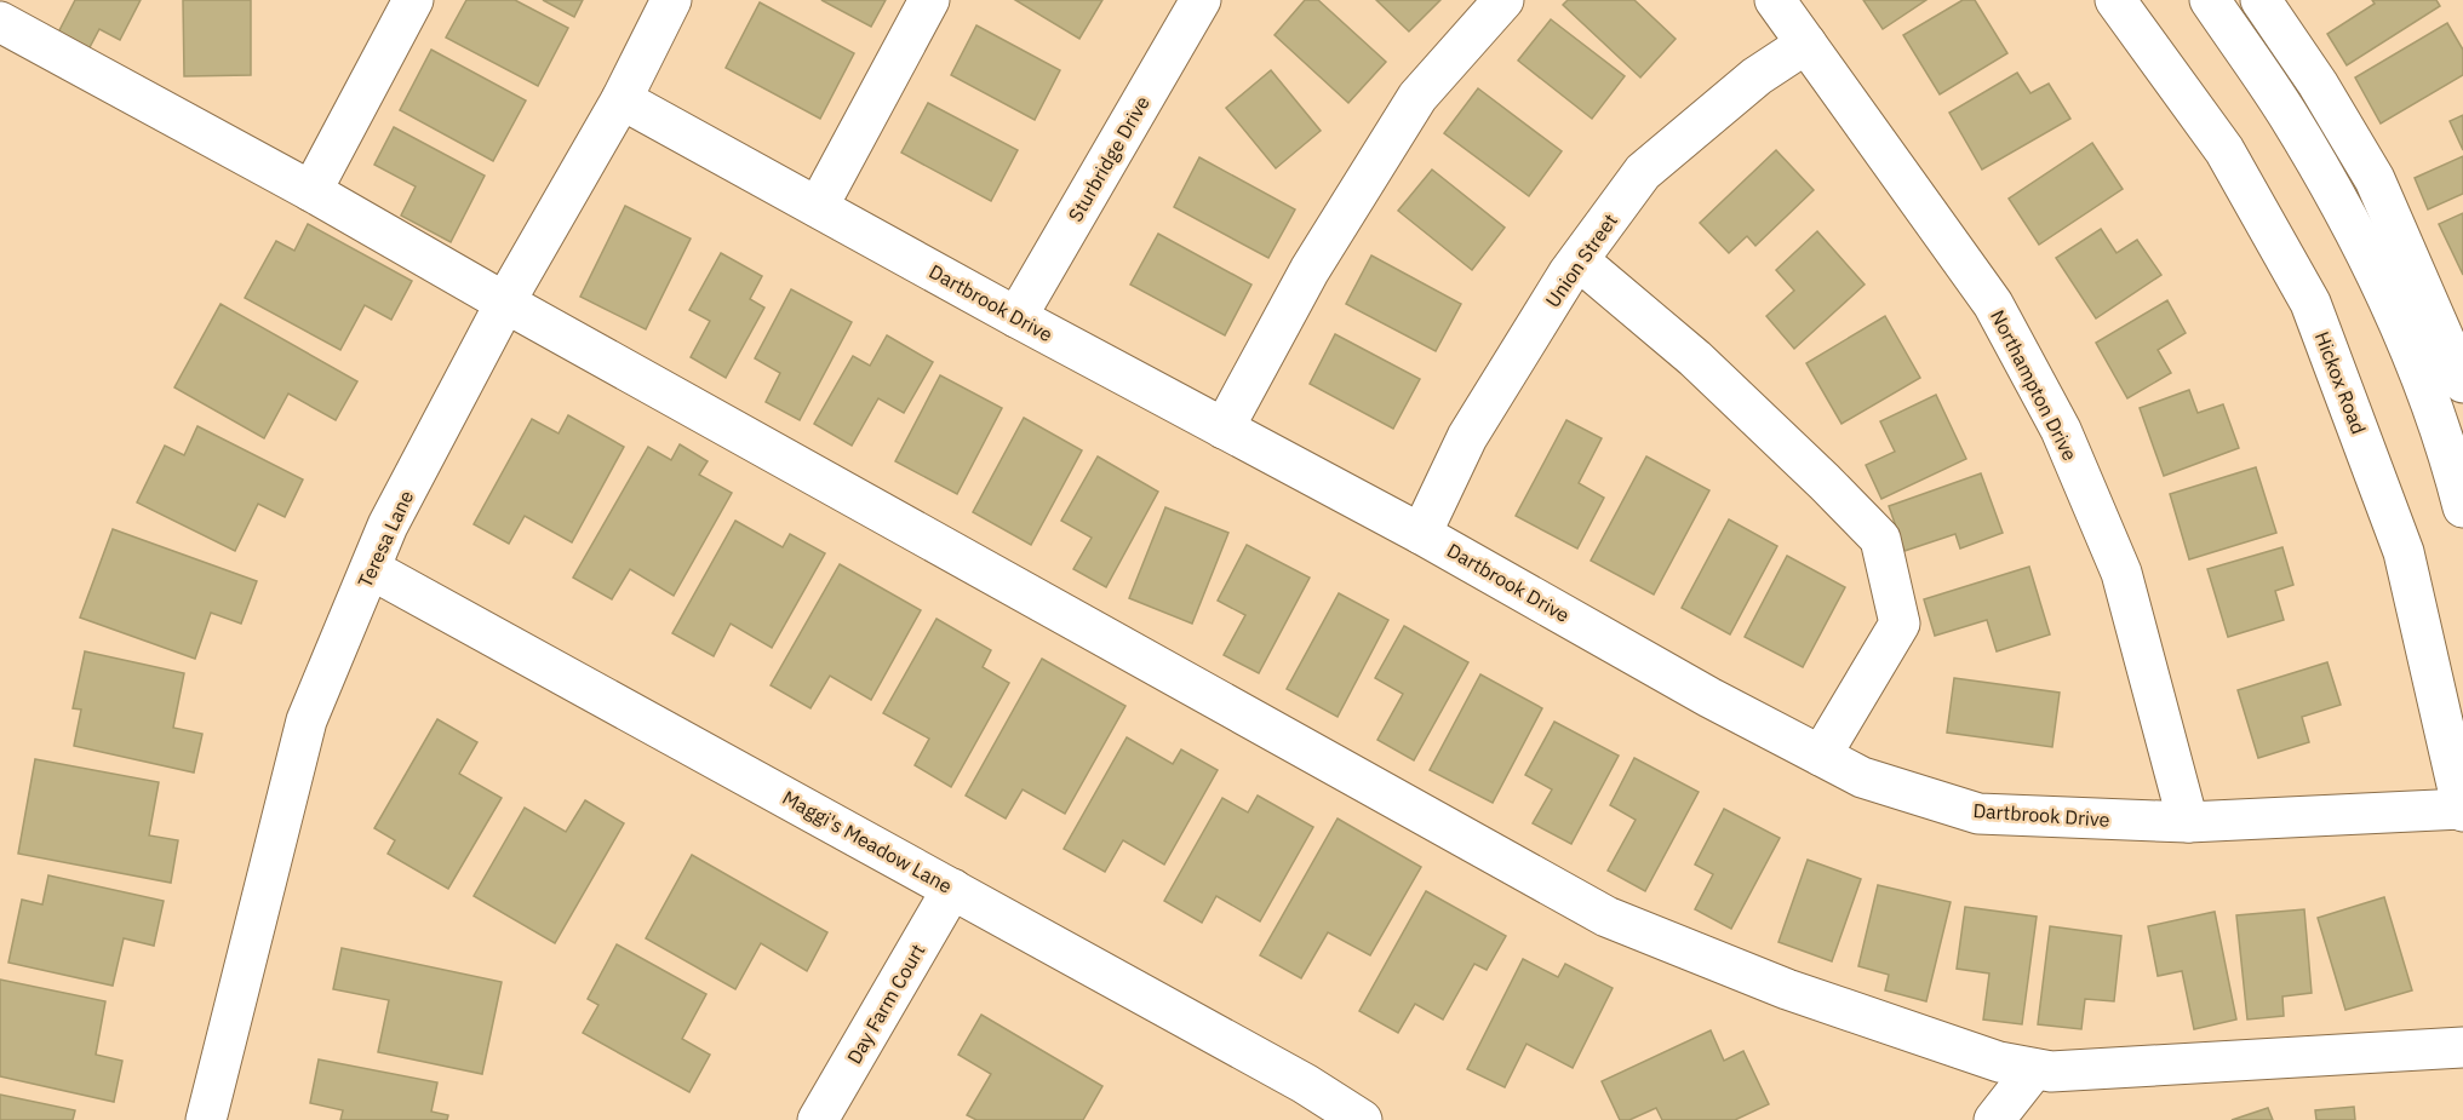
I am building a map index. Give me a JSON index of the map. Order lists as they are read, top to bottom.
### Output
{
  "streets": {
    "street": [
      "Sturbridge Drive",
      "Union Street",
      "Dartbrook Drive",
      "Hickox Road",
      "Northampton Drive",
      "Teresa Lane",
      "Maggi's Meadow Lane",
      "Day Farm Court"
    ]
  },
  "crossings": [
    ["Sturbridge Drive", "Dartbrook Drive"],
    ["Union Street", "Dartbrook Drive"],
    ["Union Street", "Northampton Drive"],
    ["Dartbrook Drive", "Hickox Road"],
    ["Dartbrook Drive", "Northampton Drive"],
    ["Dartbrook Drive", "Teresa Lane"],
    ["Teresa Lane", "Maggi's Meadow Lane"],
    ["Maggi's Meadow Lane", "Day Farm Court"]
  ]
}
